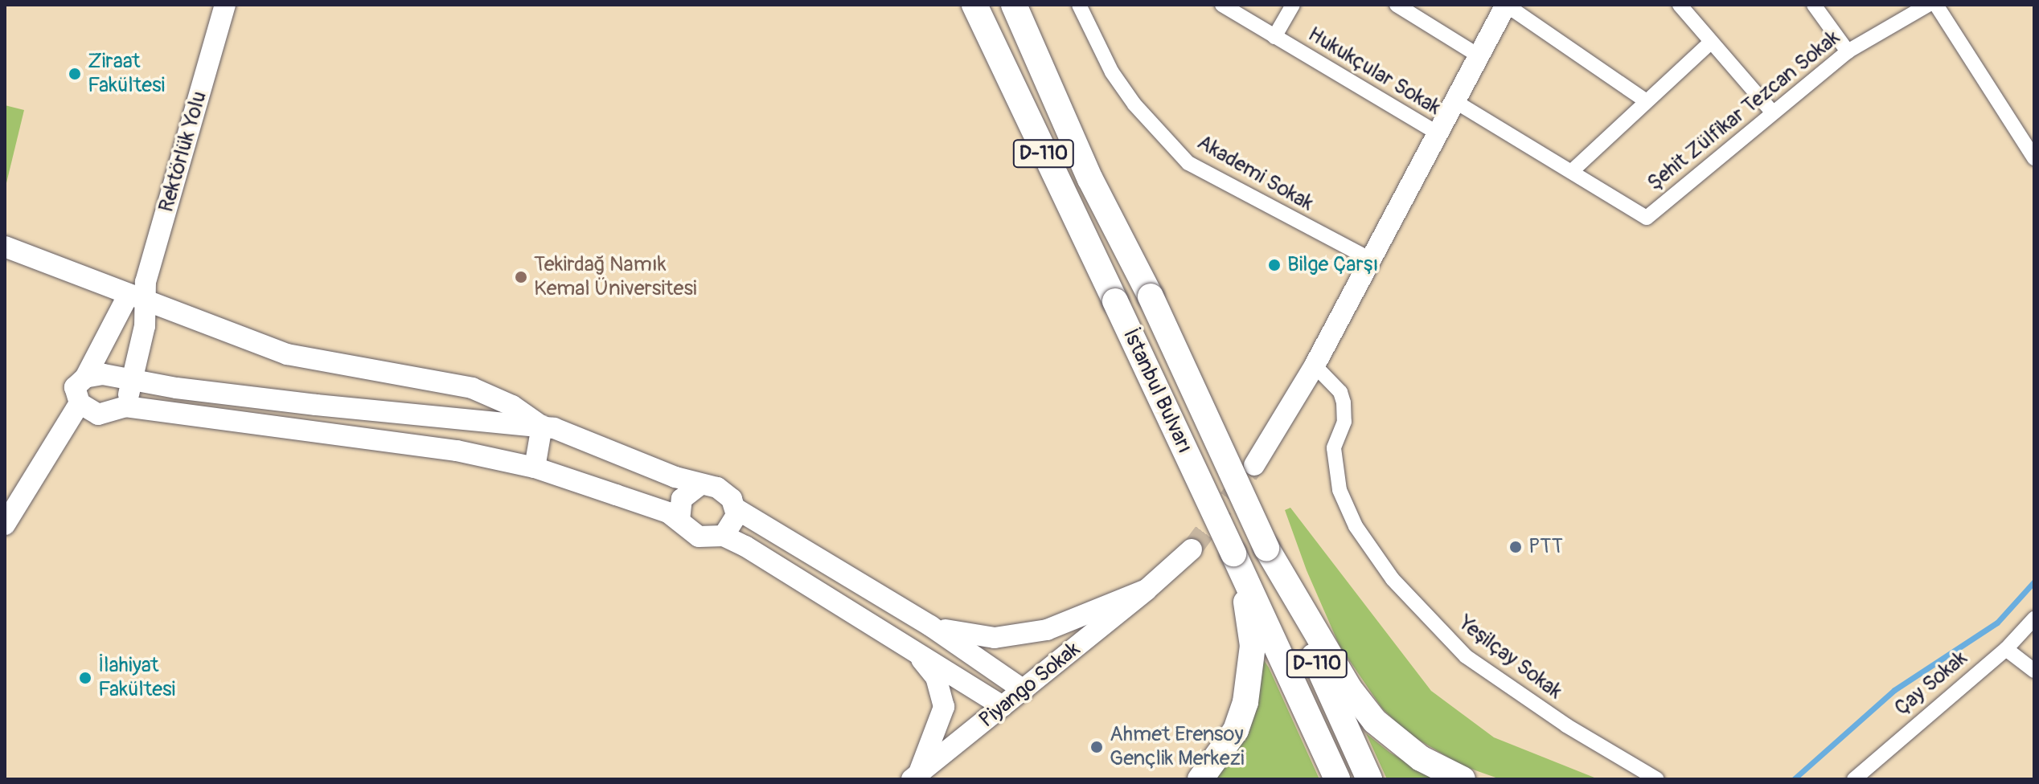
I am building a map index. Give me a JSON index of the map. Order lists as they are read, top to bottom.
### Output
{
  "streets": {
    "highway": ["D-110", "İstanbul Bulvarı"],
    "street": [
      "Hukukçular Sokak",
      "Şehit Zülfikar Tezcan Sokak",
      "Rektörlük Yolu",
      "Akademi Sokak",
      "Yeşilçay Sokak",
      "Çay Sokak",
      "Piyango Sokak"
    ]
  },
  "places": [
    "Ziraat Fakültesi",
    "Bilge Çarşı",
    "Tekirdağ Namık Kemal Üniversitesi",
    "PTT",
    "İlahiyat Fakültesi",
    "Ahmet Erensoy Gençlik Merkezi"
  ]
}
